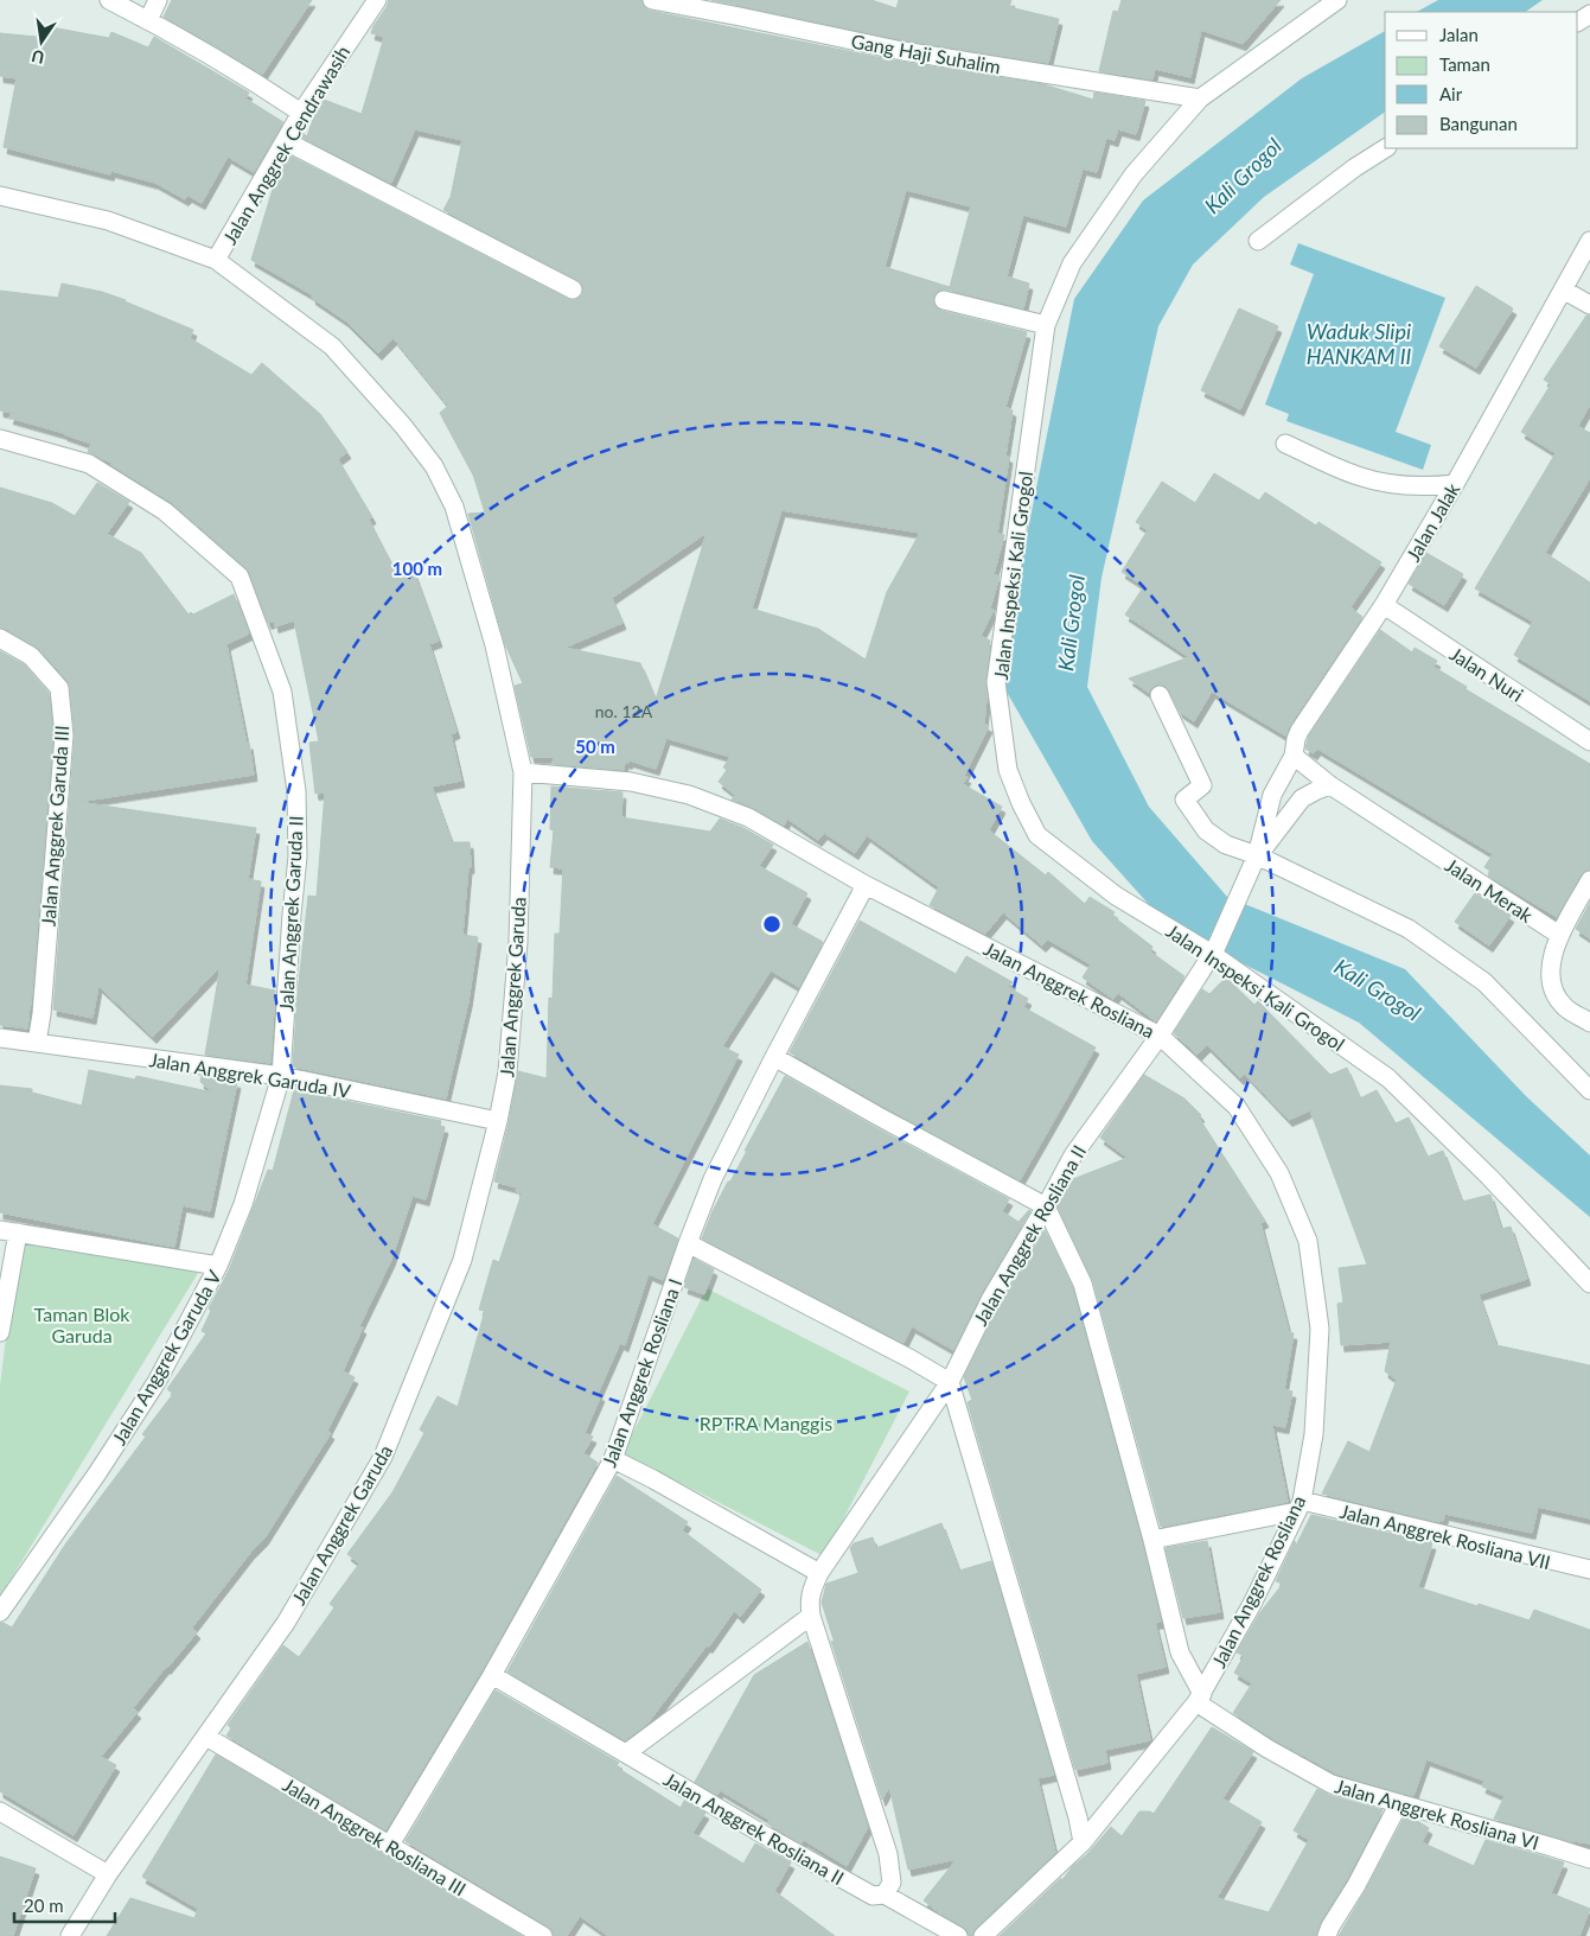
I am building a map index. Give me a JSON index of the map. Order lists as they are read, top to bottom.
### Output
{
  "streets": {
    "street": [
      "Gang Haji Suhalim",
      "Jalan Anggrek Cendrawasih",
      "Jalan Jalak",
      "Jalan Inspeksi Kali Grogol",
      "Jalan Nuri",
      "Jalan Anggrek Garuda III",
      "Jalan Merak",
      "Jalan Anggrek Garuda II",
      "Jalan Anggrek Garuda",
      "Jalan Anggrek Rosliana",
      "Jalan Anggrek Garuda IV",
      "Jalan Anggrek Rosliana II",
      "Jalan Anggrek Garuda V",
      "Jalan Anggrek Rosliana I",
      "Jalan Anggrek Rosliana VII",
      "Jalan Anggrek Rosliana VI",
      "Jalan Anggrek Rosliana III"
    ]
  },
  "crossings": [
    ["Gang Haji Suhalim", "Jalan Inspeksi Kali Grogol"],
    ["Jalan Anggrek Cendrawasih", "Jalan Anggrek Garuda"],
    ["Jalan Jalak", "Jalan Nuri"],
    ["Jalan Jalak", "Jalan Anggrek Rosliana II"],
    ["Jalan Inspeksi Kali Grogol", "Jalan Anggrek Rosliana II"],
    ["Jalan Anggrek Garuda III", "Jalan Anggrek Garuda IV"],
    ["Jalan Merak", "Jalan Anggrek Rosliana II"],
    ["Jalan Anggrek Garuda II", "Jalan Anggrek Garuda IV"],
    ["Jalan Anggrek Garuda II", "Jalan Anggrek Garuda V"],
    ["Jalan Anggrek Garuda", "Jalan Anggrek Rosliana"],
    ["Jalan Anggrek Garuda", "Jalan Anggrek Garuda IV"],
    ["Jalan Anggrek Garuda", "Jalan Anggrek Rosliana III"],
    ["Jalan Anggrek Rosliana", "Jalan Anggrek Rosliana II"],
    ["Jalan Anggrek Rosliana", "Jalan Anggrek Rosliana I"],
    ["Jalan Anggrek Rosliana", "Jalan Anggrek Rosliana VII"],
    ["Jalan Anggrek Rosliana", "Jalan Anggrek Rosliana VI"],
    ["Jalan Anggrek Garuda IV", "Jalan Anggrek Garuda V"],
    ["Jalan Anggrek Rosliana II", "Jalan Anggrek Rosliana I"],
    ["Jalan Anggrek Rosliana I", "Jalan Anggrek Rosliana III"]
  ],
  "water": ["Kali Grogol", "Waduk Slipi HANKAM II"],
  "parks": ["Taman Blok Garuda", "RPTRA Manggis"],
  "house_numbers": ["no. 12A"],
  "legend": [
    "Jalan",
    "Taman",
    "Air",
    "Bangunan"
  ],
  "scale_bar": "20 m",
  "north": "bottom",
  "rings": ["100 m", "50 m"]
}
